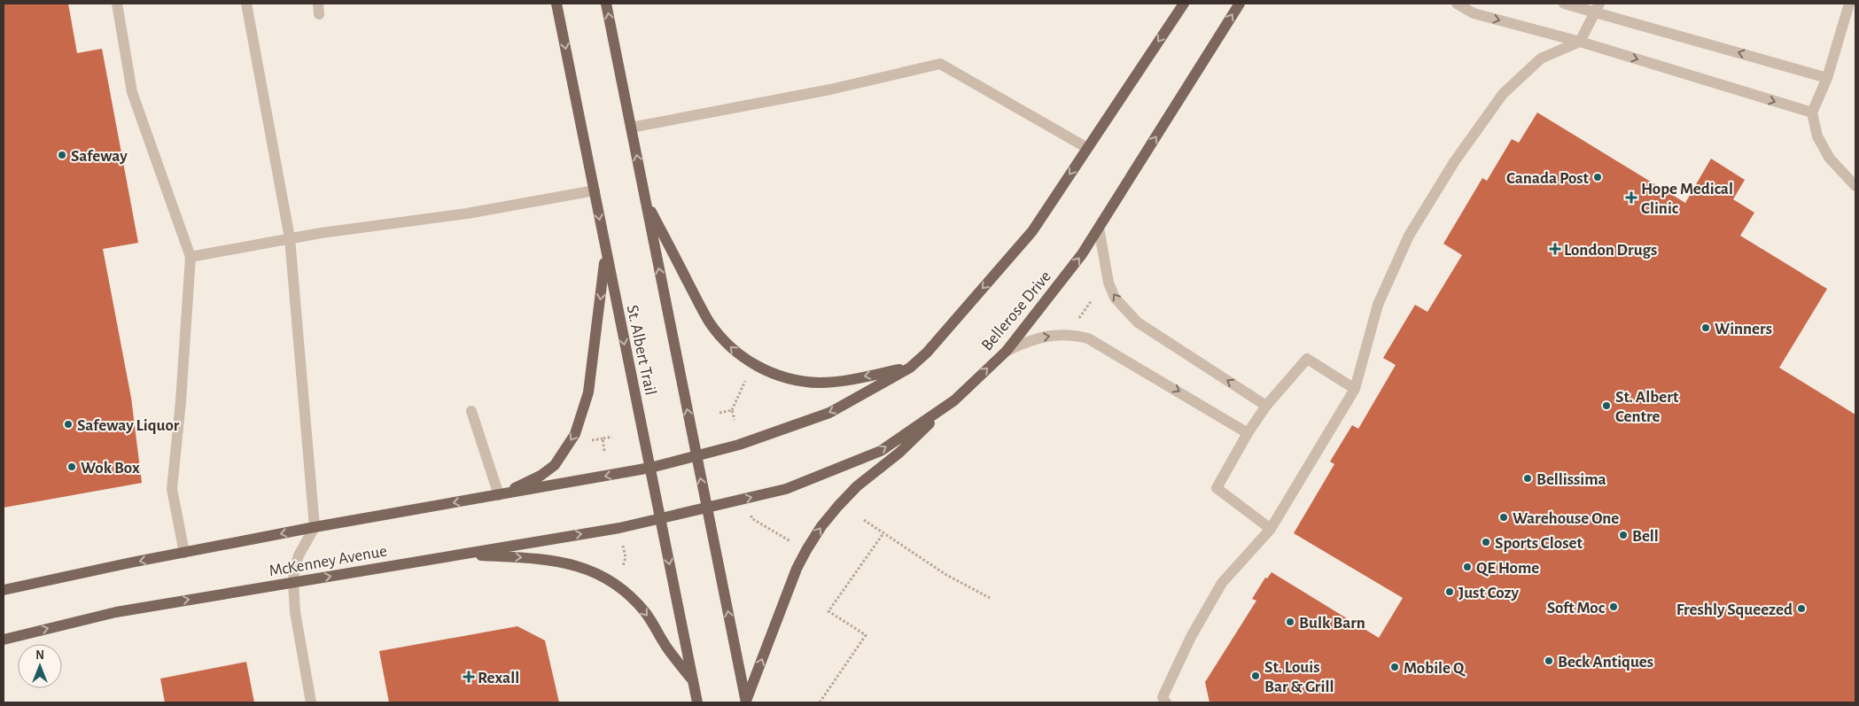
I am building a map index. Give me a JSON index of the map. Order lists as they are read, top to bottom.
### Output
{
  "streets": {
    "main road": ["Bellerose Drive", "St. Albert Trail", "McKenney Avenue"]
  },
  "crossings": [
    ["Bellerose Drive", "St. Albert Trail"],
    ["Bellerose Drive", "McKenney Avenue"],
    ["St. Albert Trail", "McKenney Avenue"]
  ],
  "places": {
    "other": [
      "Safeway",
      "Canada Post",
      "Winners",
      "St. Albert Centre",
      "Safeway Liquor",
      "Wok Box",
      "Bellissima",
      "Warehouse One",
      "Bell",
      "Sports Closet",
      "QE Home",
      "Just Cozy",
      "Soft Moc",
      "Freshly Squeezed",
      "Bulk Barn",
      "Beck Antiques",
      "Mobile Q",
      "St. Louis Bar & Grill"
    ],
    "health": ["Hope Medical Clinic", "London Drugs", "Rexall"]
  },
  "north": "top"
}
